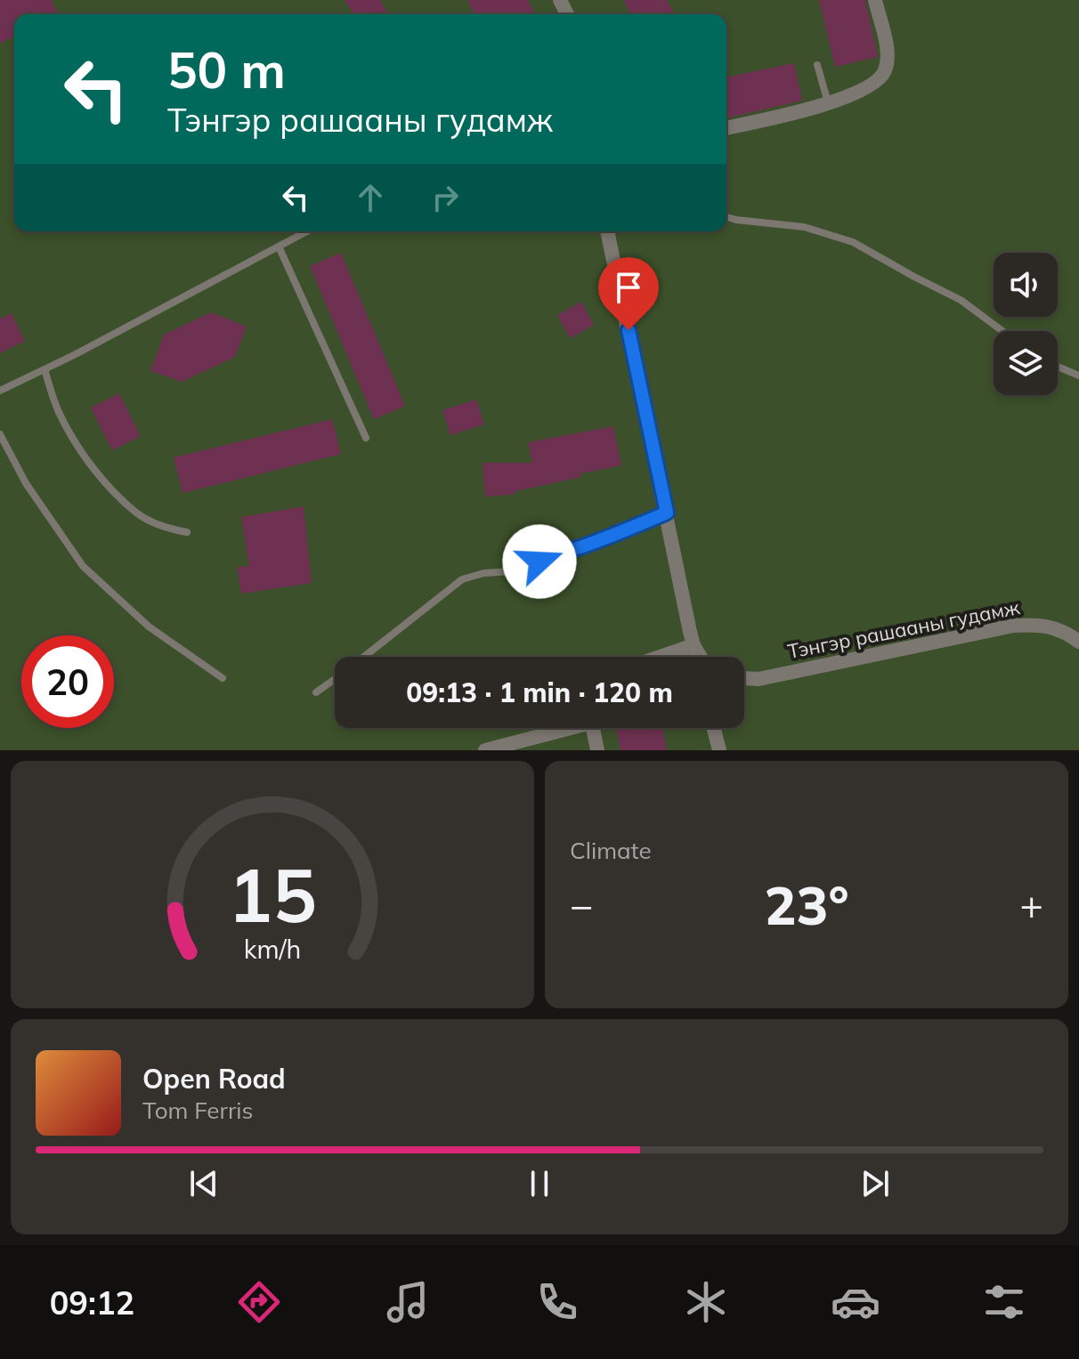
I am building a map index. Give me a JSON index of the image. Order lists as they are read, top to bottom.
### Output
{
  "streets": {
    "street": ["Тэнгэр рашааны гудамж"]
  },
  "page": {
    "turn": ["50 m", "Тэнгэр рашааны гудамж"],
    "limit": "20",
    "trip": "09:13 · 1 min · 120 m",
    "tile": "Climate",
    "heat": ["−", "23°", "+"],
    "song": ["Open Road", "Tom Ferris"],
    "tabs": "09:12",
    "gauge": ["15", "km/h"]
  }
}
